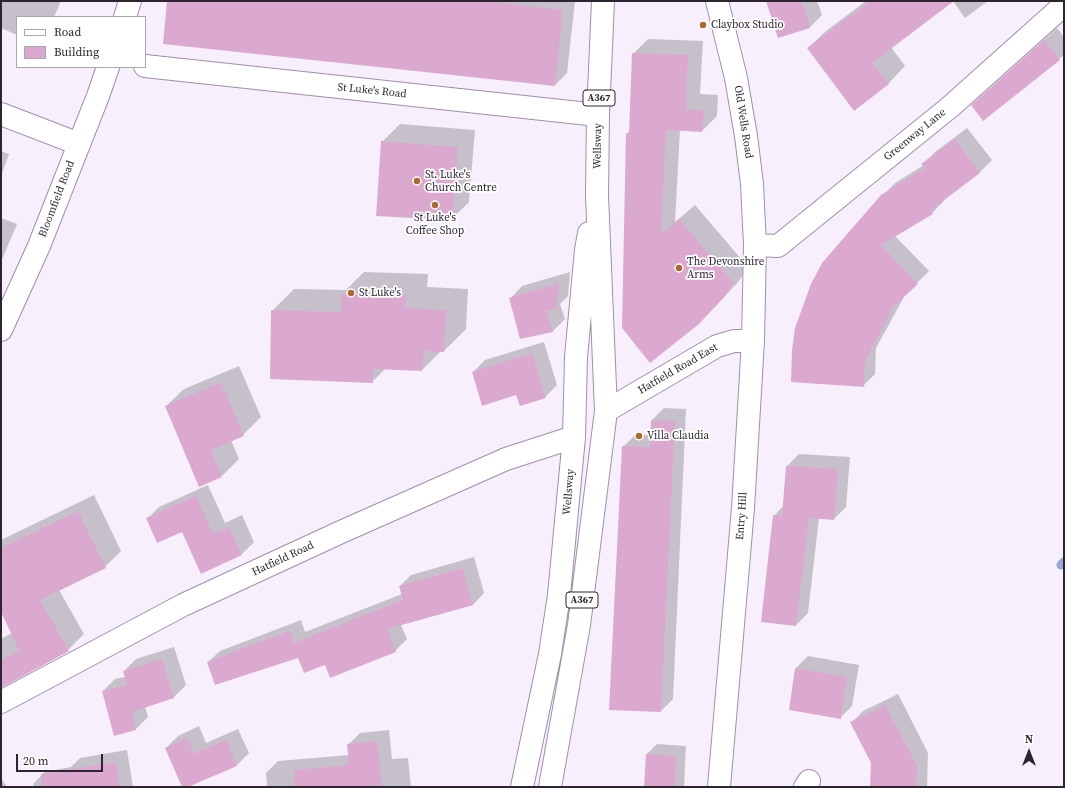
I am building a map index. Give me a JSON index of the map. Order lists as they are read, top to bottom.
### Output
{
  "streets": {
    "street": [
      "St Luke's Road",
      "A367",
      "Old Wells Road",
      "Greenway Lane",
      "Wellsway",
      "Bloomfield Road",
      "Hatfield Road East",
      "Entry Hill",
      "Hatfield Road"
    ]
  },
  "crossings": [
    ["St Luke's Road", "Wellsway"],
    ["Old Wells Road", "Greenway Lane"],
    ["Old Wells Road", "Entry Hill"],
    ["Greenway Lane", "Entry Hill"],
    ["Wellsway", "Hatfield Road East"],
    ["Wellsway", "Hatfield Road"],
    ["Hatfield Road East", "Entry Hill"],
    ["Hatfield Road East", "Hatfield Road"]
  ],
  "places": [
    "Claybox Studio",
    "St. Luke's Church Centre",
    "St Luke's Coffee Shop",
    "The Devonshire Arms",
    "St Luke's",
    "Villa Claudia"
  ],
  "legend": ["Road", "Building"],
  "scale_bar": "20 m",
  "north": "top"
}
